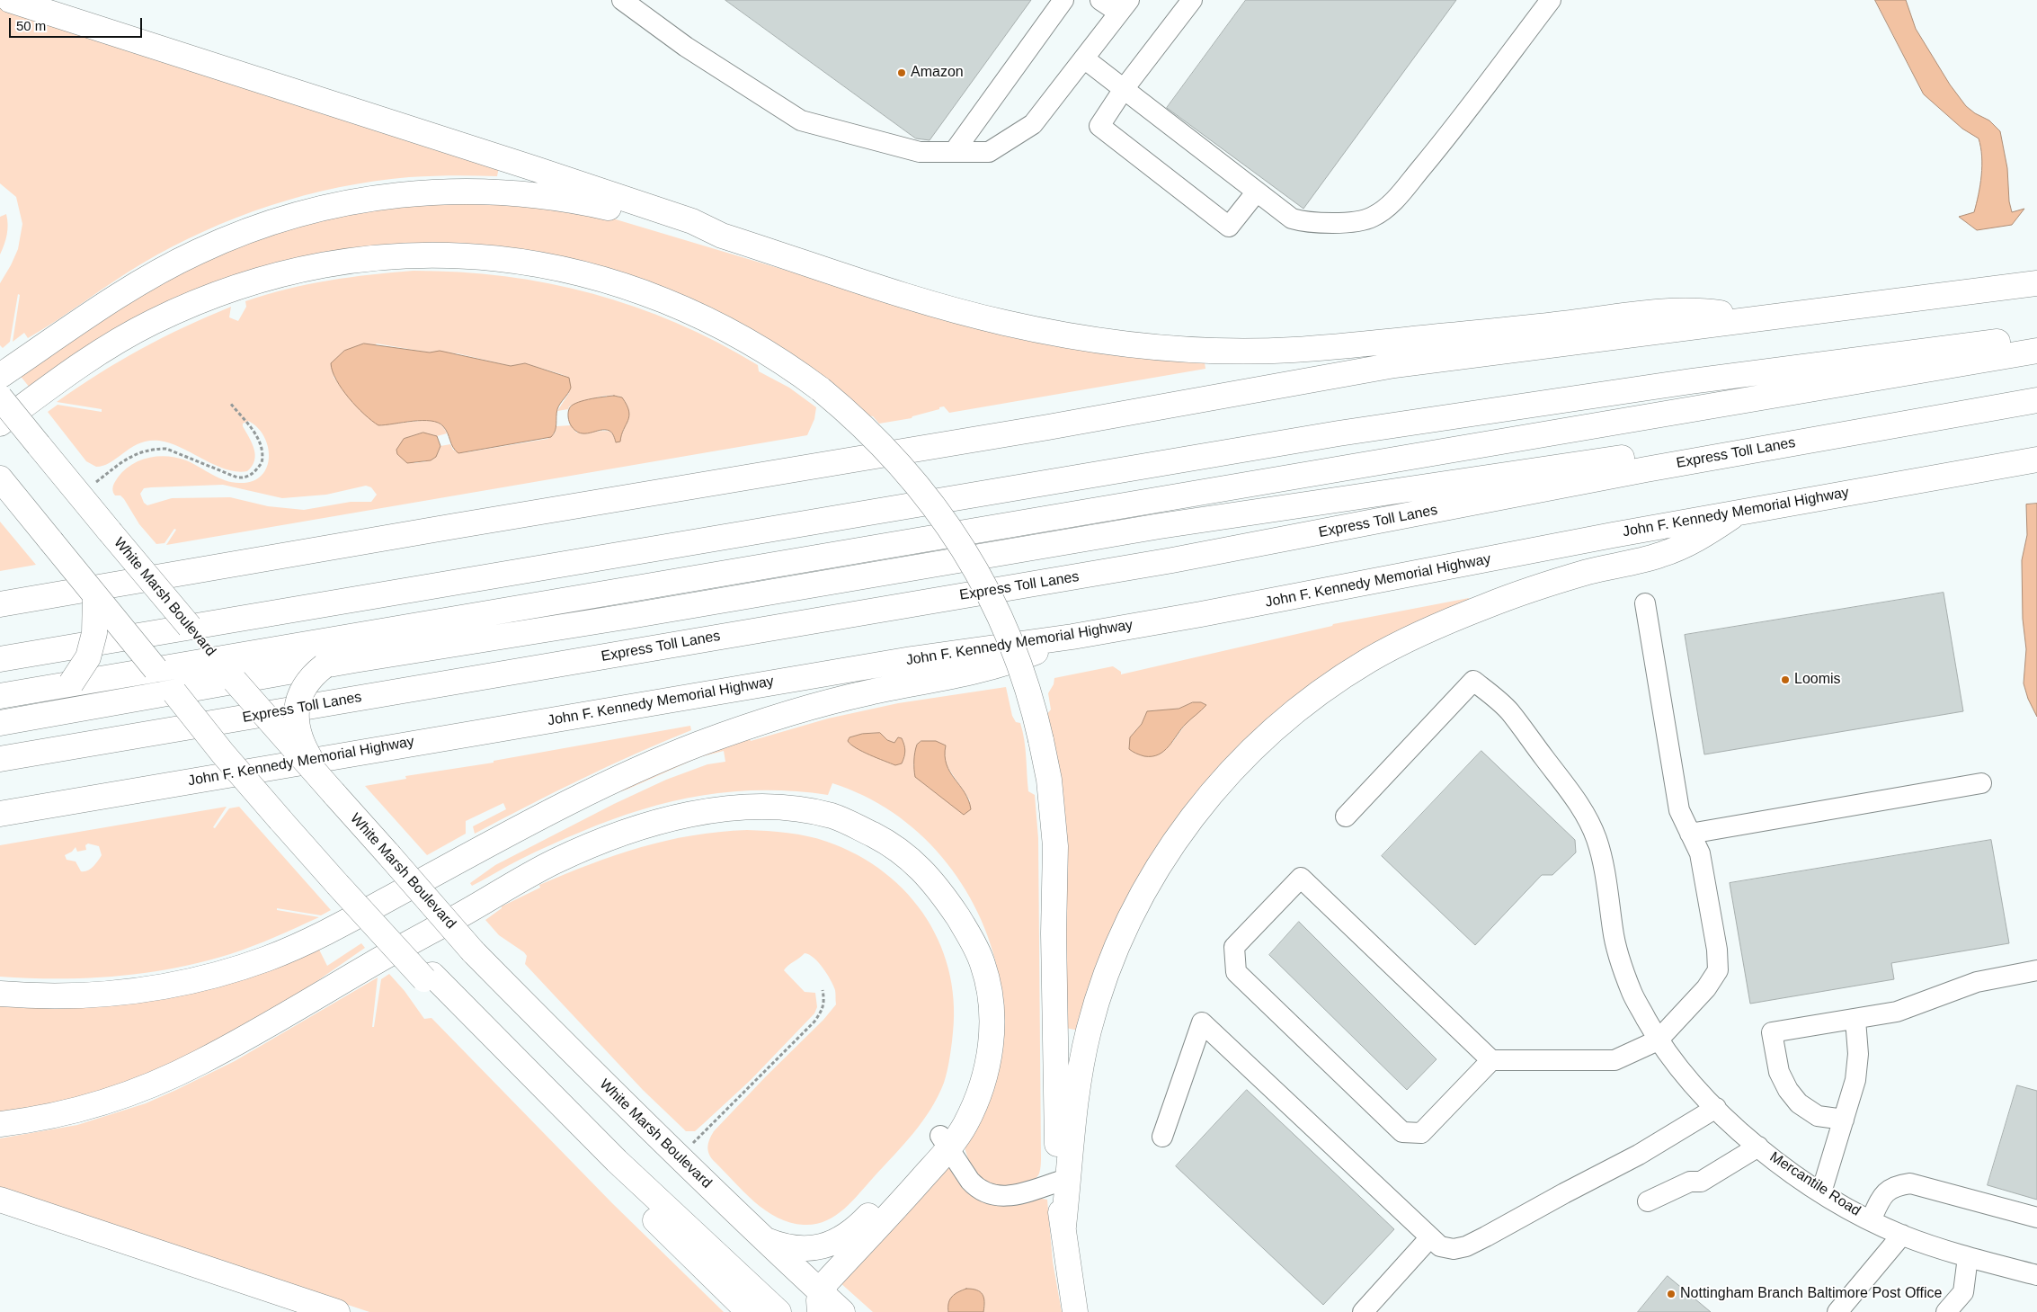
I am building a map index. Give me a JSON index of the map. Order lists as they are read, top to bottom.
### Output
{
  "streets": {
    "highway": ["Express Toll Lanes", "John F. Kennedy Memorial Highway", "White Marsh Boulevard"],
    "street": ["Mercantile Road"]
  },
  "places": ["Amazon", "Loomis", "Nottingham Branch Baltimore Post Office"],
  "scale_bar": "50 m"
}
